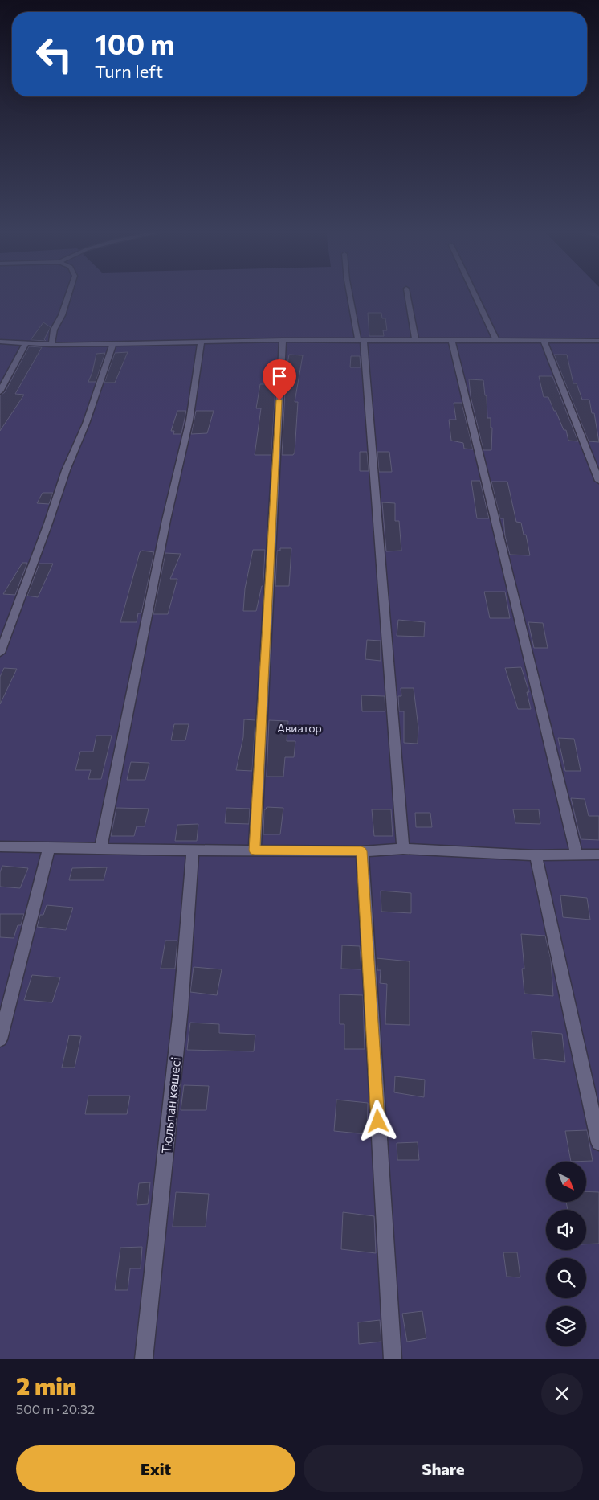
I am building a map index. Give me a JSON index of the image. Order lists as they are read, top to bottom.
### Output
{
  "streets": {
    "street": ["Тюльпан көшесі"]
  },
  "parks": ["Авиатор"],
  "north": "bottom right",
  "page": {
    "turn": ["100 m", "Turn left"],
    "heading": ["2 min", "500 m · 20:32"],
    "buttons": ["Exit", "Share"]
  }
}
